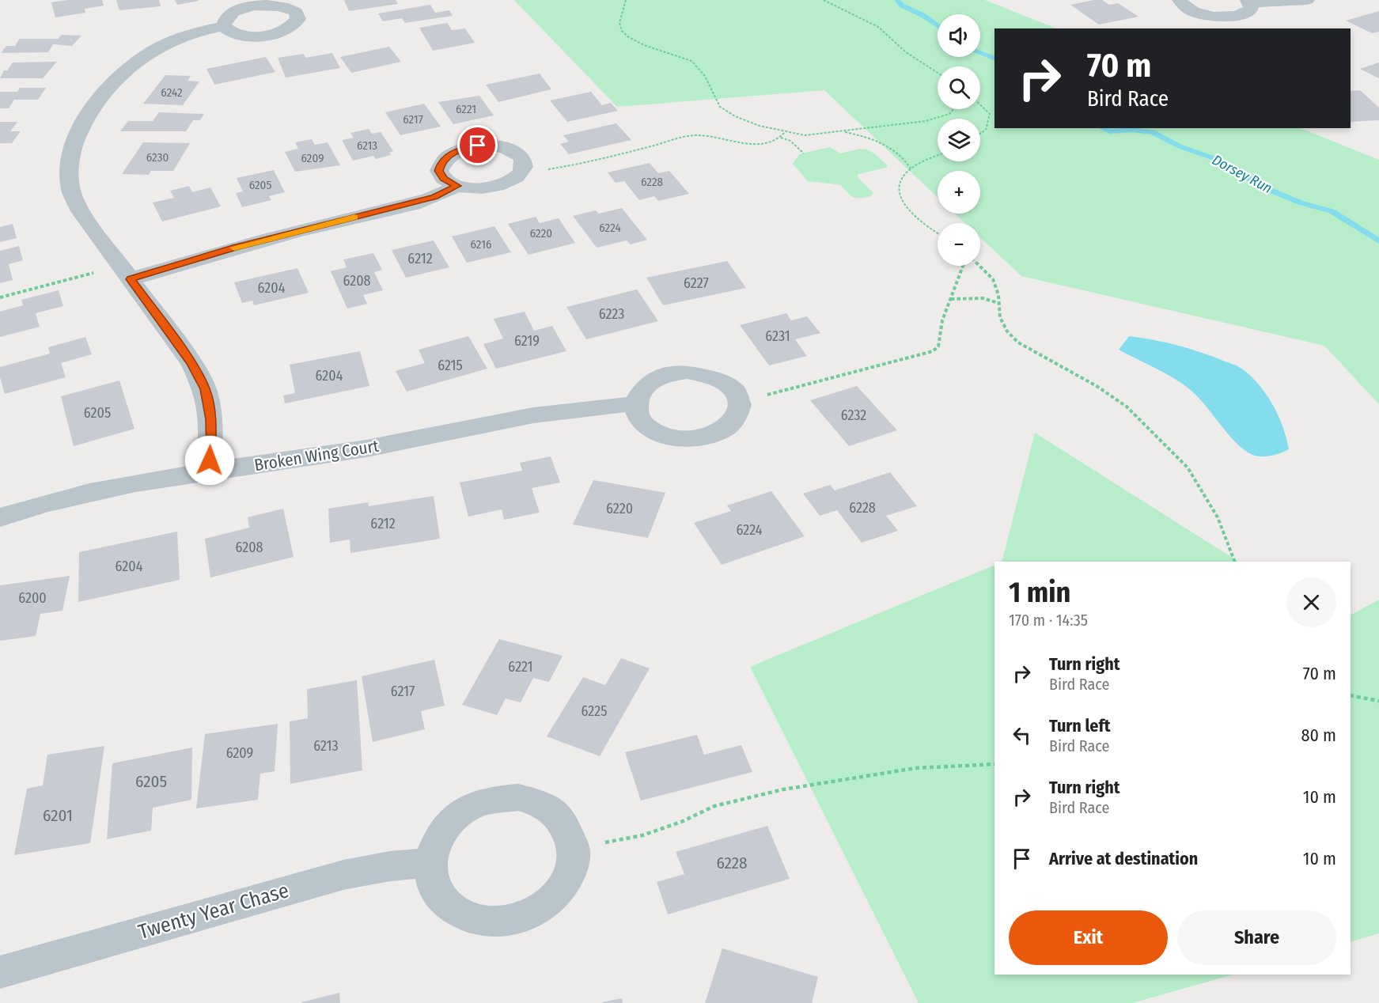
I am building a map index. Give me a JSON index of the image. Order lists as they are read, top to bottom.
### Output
{
  "streets": {
    "street": ["Broken Wing Court", "Twenty Year Chase"]
  },
  "water": ["Dorsey Run"],
  "house_numbers": [
    "6242",
    "6221",
    "6217",
    "6213",
    "6230",
    "6209",
    "6228",
    "6205",
    "6224",
    "6220",
    "6216",
    "6212",
    "6208",
    "6227",
    "6204",
    "6223",
    "6231",
    "6219",
    "6215",
    "6204",
    "6205",
    "6232",
    "6228",
    "6220",
    "6212",
    "6224",
    "6208",
    "6204",
    "6200",
    "6221",
    "6217",
    "6225",
    "6213",
    "6209",
    "6205",
    "6201",
    "6228"
  ],
  "page": {
    "map_buttons": ["+", "−"],
    "turn": ["70 m", "Bird Race"],
    "heading": ["1 min", "170 m · 14:35"],
    "list": [
      {
        "name": "Turn right",
        "note": "Bird Race",
        "value": "70 m"
      },
      {
        "name": "Turn left",
        "note": "Bird Race",
        "value": "80 m"
      },
      {
        "name": "Turn right",
        "note": "Bird Race",
        "value": "10 m"
      },
      {
        "name": "Arrive at destination",
        "value": "10 m"
      }
    ],
    "buttons": ["Exit", "Share"]
  }
}
